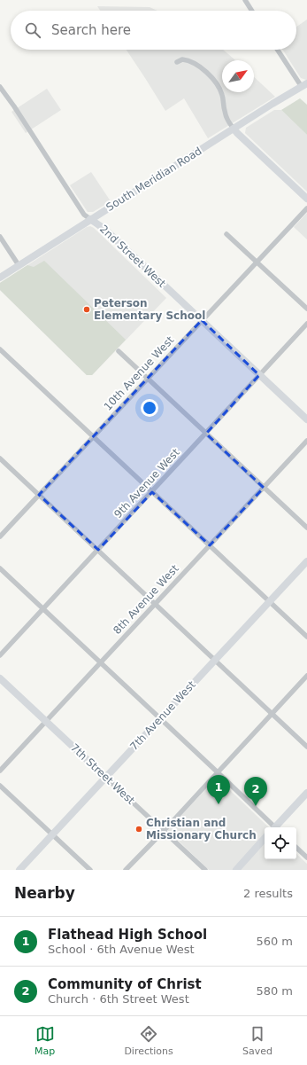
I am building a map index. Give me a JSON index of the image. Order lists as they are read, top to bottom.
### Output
{
  "streets": {
    "street": [
      "South Meridian Road",
      "2nd Street West",
      "10th Avenue West",
      "9th Avenue West",
      "8th Avenue West",
      "7th Avenue West",
      "7th Street West"
    ]
  },
  "crossings": [
    ["South Meridian Road", "2nd Street West"],
    ["2nd Street West", "10th Avenue West"],
    ["2nd Street West", "9th Avenue West"],
    ["8th Avenue West", "7th Street West"],
    ["7th Avenue West", "7th Street West"]
  ],
  "places": ["Peterson Elementary School", "Christian and Missionary Church"],
  "north": "top right",
  "page": {
    "search": "Search here",
    "pins": ["1", "2"],
    "heading": ["Nearby", "2 results"],
    "list": [
      {
        "mark": "1",
        "name": "Flathead High School",
        "note": "School · 6th Avenue West",
        "value": "560 m"
      },
      {
        "mark": "2",
        "name": "Community of Christ",
        "note": "Church · 6th Street West",
        "value": "580 m"
      }
    ],
    "nav": ["Map", "Directions", "Saved"]
  }
}
